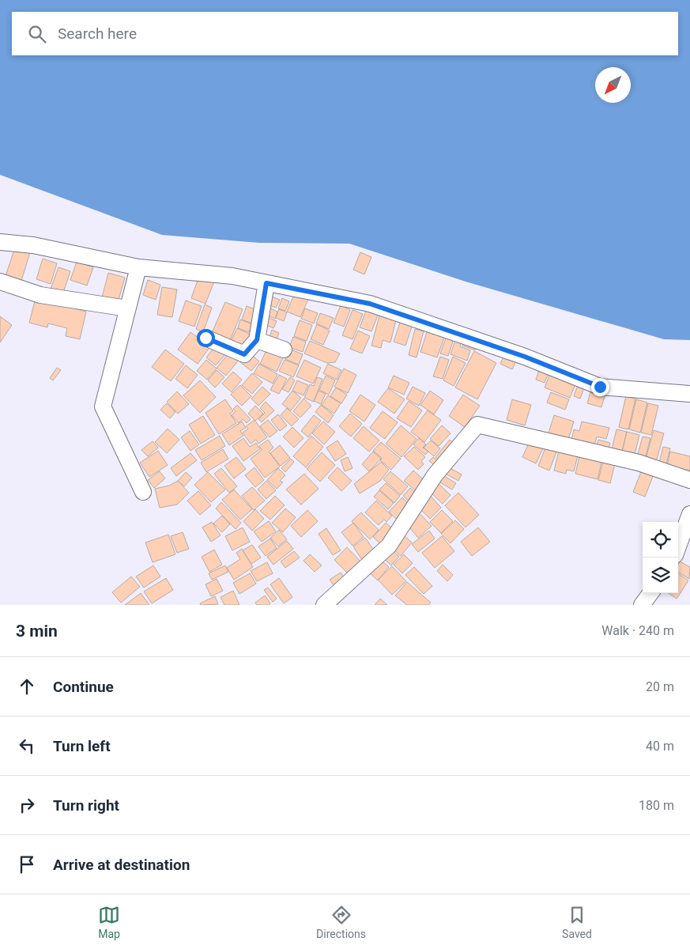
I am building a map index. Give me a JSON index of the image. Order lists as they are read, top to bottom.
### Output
{
  "north": "bottom left",
  "page": {
    "search": "Search here",
    "heading": ["3 min", "Walk · 240 m"],
    "list": [
      ["Continue", "20 m"],
      ["Turn left", "40 m"],
      ["Turn right", "180 m"],
      "Arrive at destination"
    ],
    "nav": ["Map", "Directions", "Saved"]
  }
}
